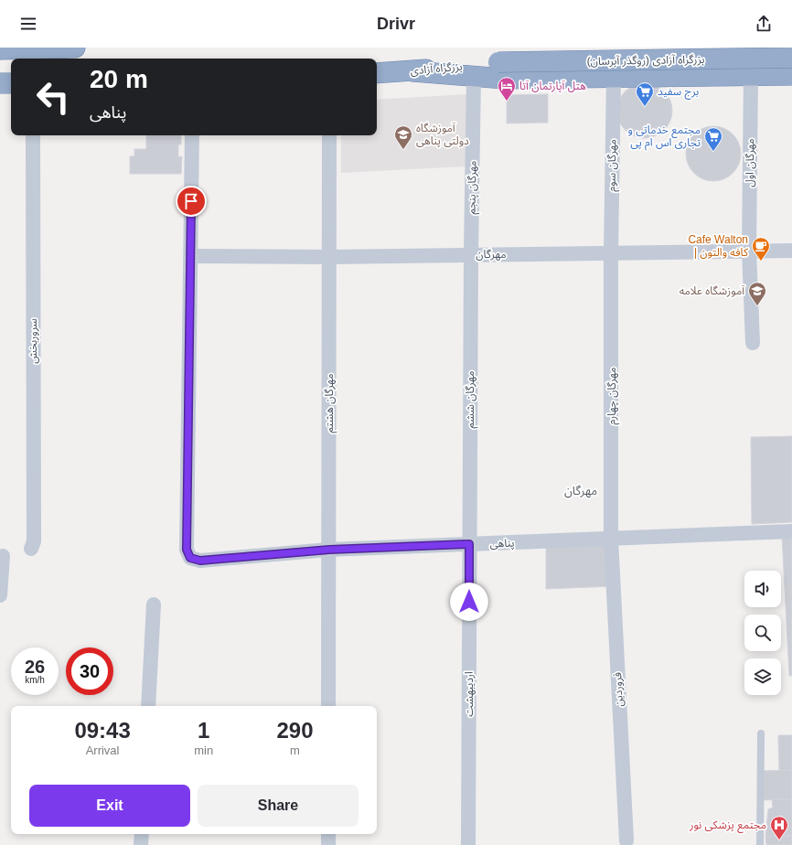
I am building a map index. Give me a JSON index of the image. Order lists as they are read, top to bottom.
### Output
{
  "streets": {
    "highway": ["بزرگراه آزادی (روگذر آبرسان)", "بزرگراه آزادی"],
    "street": [
      "مهرگان اول",
      "مهرگان سوم",
      "مهرگان پنجم",
      "مهرگان",
      "سروربخش",
      "مهرگان چهارم",
      "مهرگان ششم",
      "مهرگان هشتم",
      "پناهی",
      "فروردین",
      "اردیبهشت"
    ]
  },
  "crossings": [
    ["بزرگراه آزادی (روگذر آبرسان)", "بزرگراه آزادی"],
    ["مهرگان اول", "مهرگان"],
    ["مهرگان سوم", "مهرگان"],
    ["مهرگان سوم", "مهرگان چهارم"],
    ["مهرگان پنجم", "مهرگان"],
    ["مهرگان پنجم", "مهرگان ششم"],
    ["مهرگان", "مهرگان چهارم"],
    ["مهرگان", "مهرگان ششم"],
    ["مهرگان", "مهرگان هشتم"],
    ["مهرگان", "پناهی"],
    ["مهرگان چهارم", "پناهی"],
    ["مهرگان چهارم", "فروردین"],
    ["مهرگان ششم", "پناهی"],
    ["مهرگان ششم", "اردیبهشت"],
    ["مهرگان هشتم", "پناهی"],
    ["پناهی", "فروردین"],
    ["پناهی", "اردیبهشت"]
  ],
  "districts": ["مهرگان"],
  "places": {
    "hotel": ["هتل آپارتمان آتا"],
    "supermarket": ["برج سفید", "مجتمع خدماتی و تجاری اس ام پی"],
    "school or university": ["آموزشگاه دولتی پناهی", "آموزشگاه علامه"],
    "cafe": ["Cafe Walton | کافه والتون"],
    "hospital": ["مجتمع پزشکی نور"]
  },
  "page": {
    "header": "Drivr",
    "turn": ["20 m", "پناهی"],
    "speed": "26 km/h",
    "limit": "30",
    "eta": [
      "09:43",
      "Arrival",
      "1",
      "min",
      "290",
      "m"
    ],
    "buttons": ["Exit", "Share"]
  }
}
